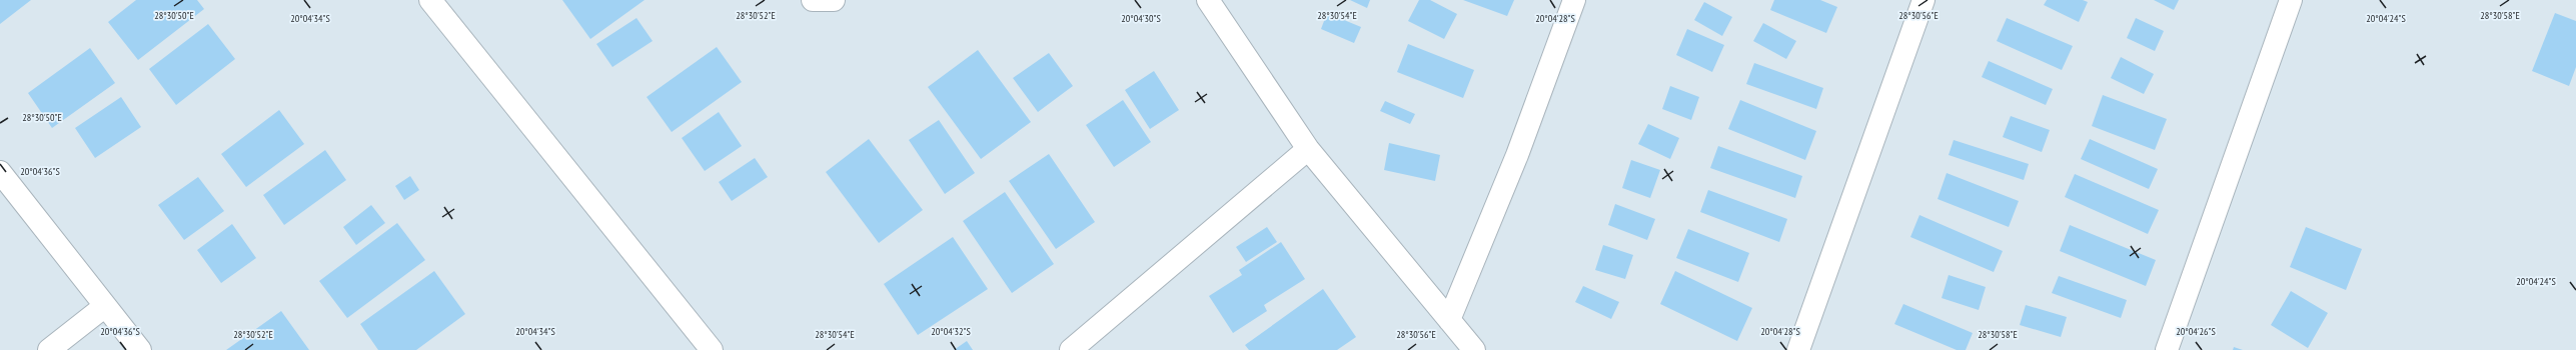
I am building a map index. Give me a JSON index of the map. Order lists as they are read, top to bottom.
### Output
{
  "coordinates": [
    "28°30'50\"E",
    "28°30'52\"E",
    "28°30'54\"E",
    "28°30'56\"E",
    "28°30'58\"E",
    "20°04'28\"S",
    "20°04'24\"S",
    "20°04'34\"S",
    "20°04'30\"S",
    "20°04'36\"S",
    "20°04'32\"S",
    "20°04'26\"S"
  ]
}
